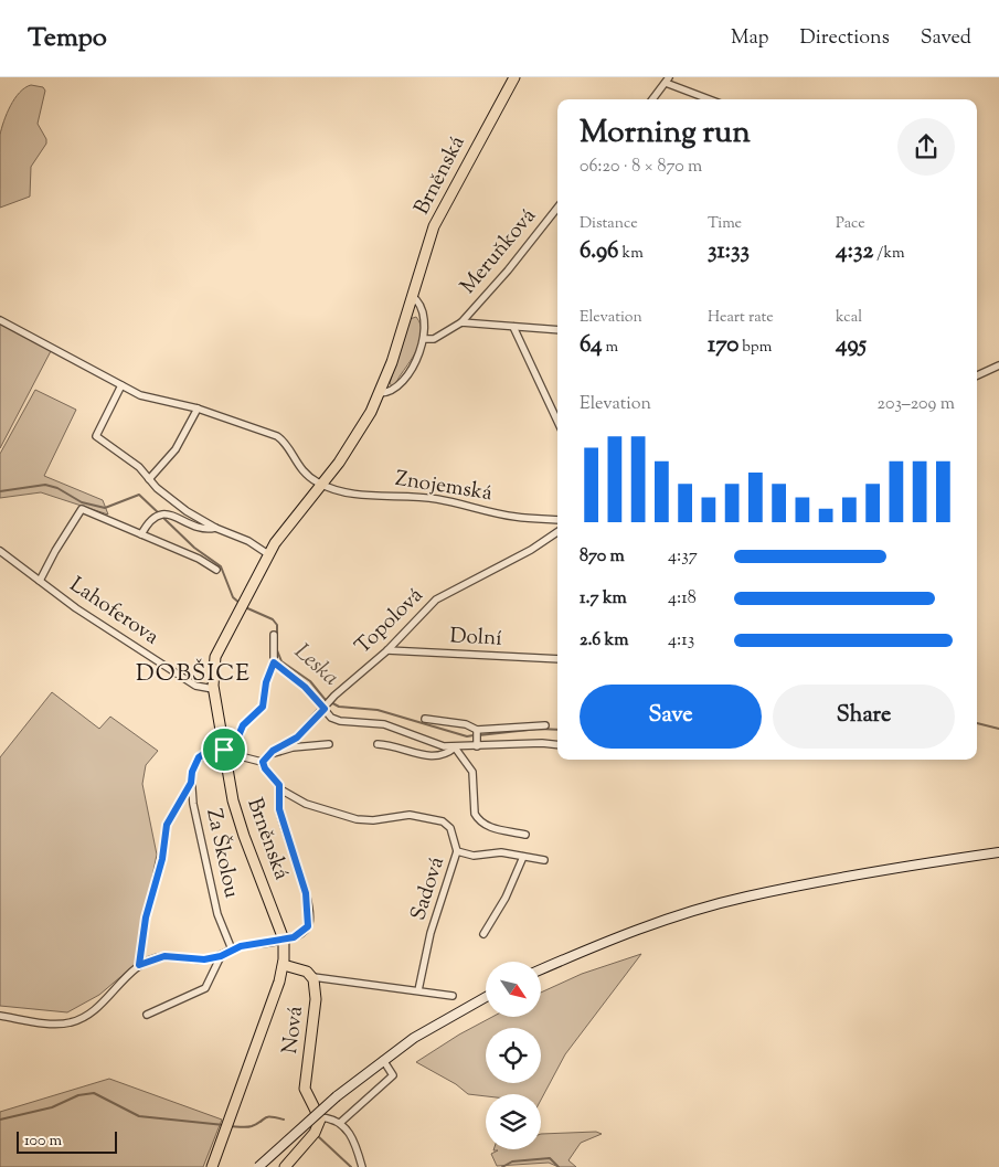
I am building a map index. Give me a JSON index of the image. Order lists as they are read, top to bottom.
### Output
{
  "streets": {
    "main road": ["Brněnská", "Nová"],
    "street": [
      "Meruňková",
      "Znojemská",
      "Lahoferova",
      "Topolová",
      "Dolní",
      "Za Školou",
      "Sadová"
    ]
  },
  "crossings": [
    ["Brněnská", "Znojemská"],
    ["Brněnská", "Lahoferova"],
    ["Brněnská", "Za Školou"],
    ["Topolová", "Dolní"]
  ],
  "districts": ["DOBŠICE"],
  "water": ["Leska"],
  "scale_bar": "100 m",
  "north": "bottom right",
  "page": {
    "header": "Tempo",
    "nav": ["Map", "Directions", "Saved"],
    "heading": ["Morning run", "06:20 · 8 × 870 m"],
    "stats": [
      ["Distance", "6.96 km"],
      ["Time", "31:33"],
      ["Pace", "4:32 /km"],
      ["Elevation", "64 m"],
      ["Heart rate", "170 bpm"],
      ["kcal", "495"]
    ],
    "chart": ["Elevation", "203–209 m"],
    "list": [
      {
        "name": "870 m",
        "note": "4:37"
      },
      {
        "name": "1.7 km",
        "note": "4:18"
      },
      {
        "name": "2.6 km",
        "note": "4:13"
      }
    ],
    "buttons": ["Save", "Share"],
    "scale": "100 m"
  }
}
